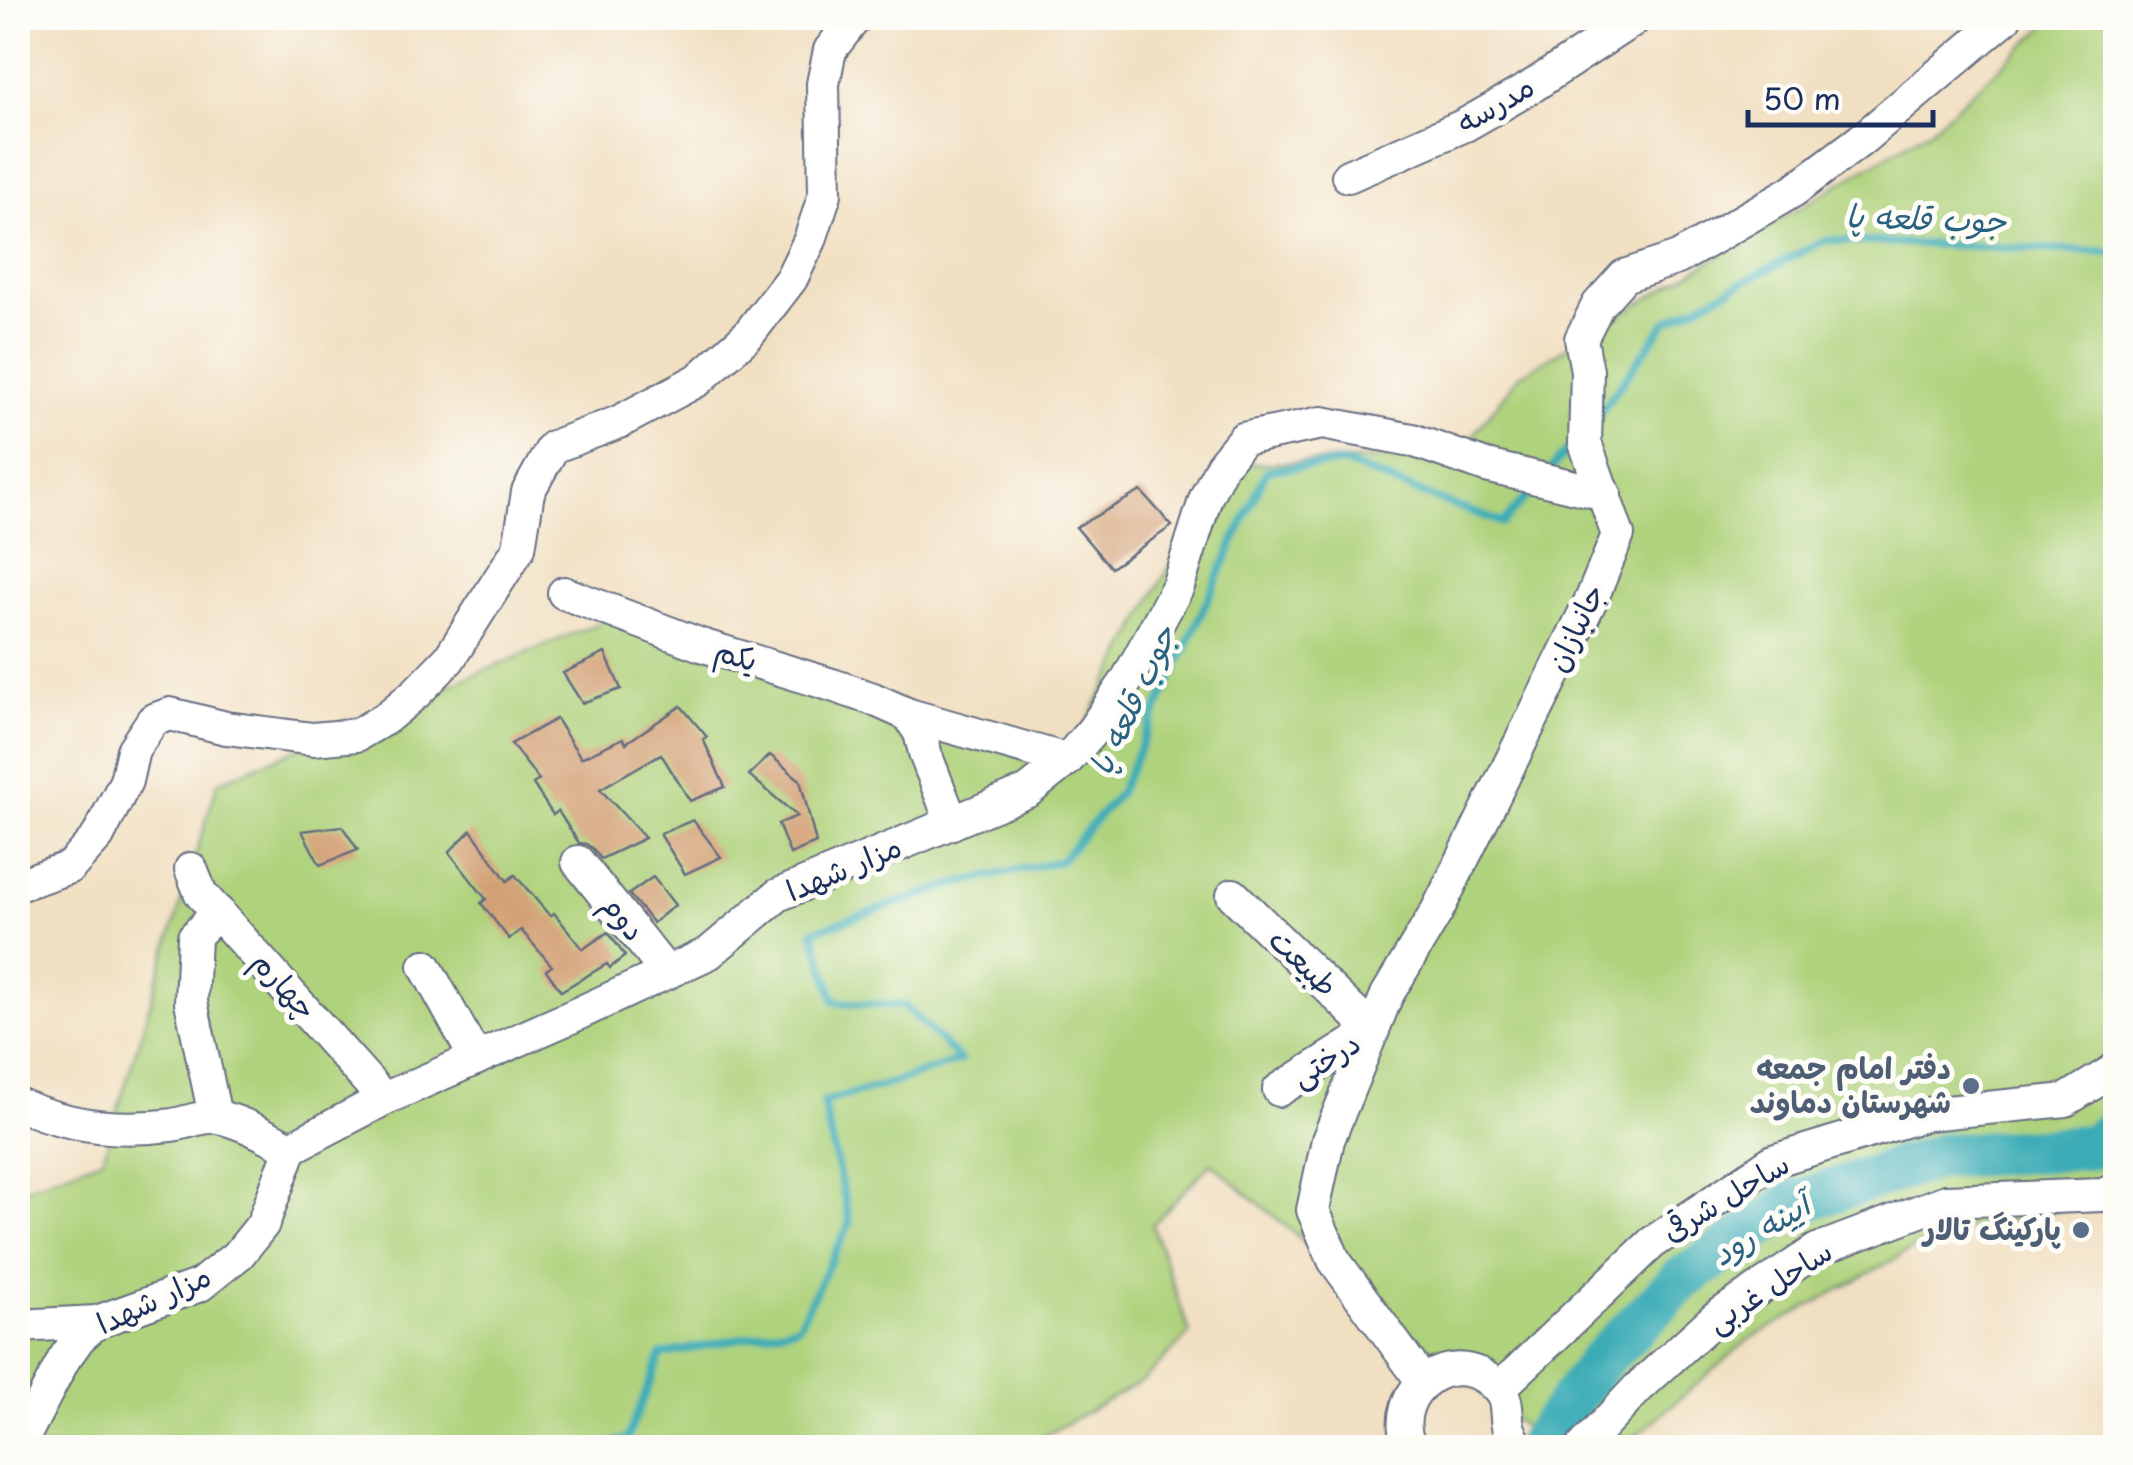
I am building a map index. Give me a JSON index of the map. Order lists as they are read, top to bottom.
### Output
{
  "streets": {
    "street": [
      "مدرسه",
      "جانبازان",
      "یکم",
      "مزار شهدا",
      "دوم",
      "طبیعت",
      "چهارم",
      "درختی",
      "ساحل شرقی",
      "ساحل غربی"
    ]
  },
  "crossings": [
    ["جانبازان", "مزار شهدا"],
    ["جانبازان", "طبیعت"],
    ["جانبازان", "درختی"],
    ["یکم", "مزار شهدا"],
    ["مزار شهدا", "دوم"],
    ["مزار شهدا", "چهارم"],
    ["طبیعت", "درختی"]
  ],
  "water": ["جوب قلعه پا", "آیینه رود"],
  "places": ["دفتر امام جمعه شهرستان دماوند", "پارکینگ تالار"],
  "scale_bar": "50 m"
}
